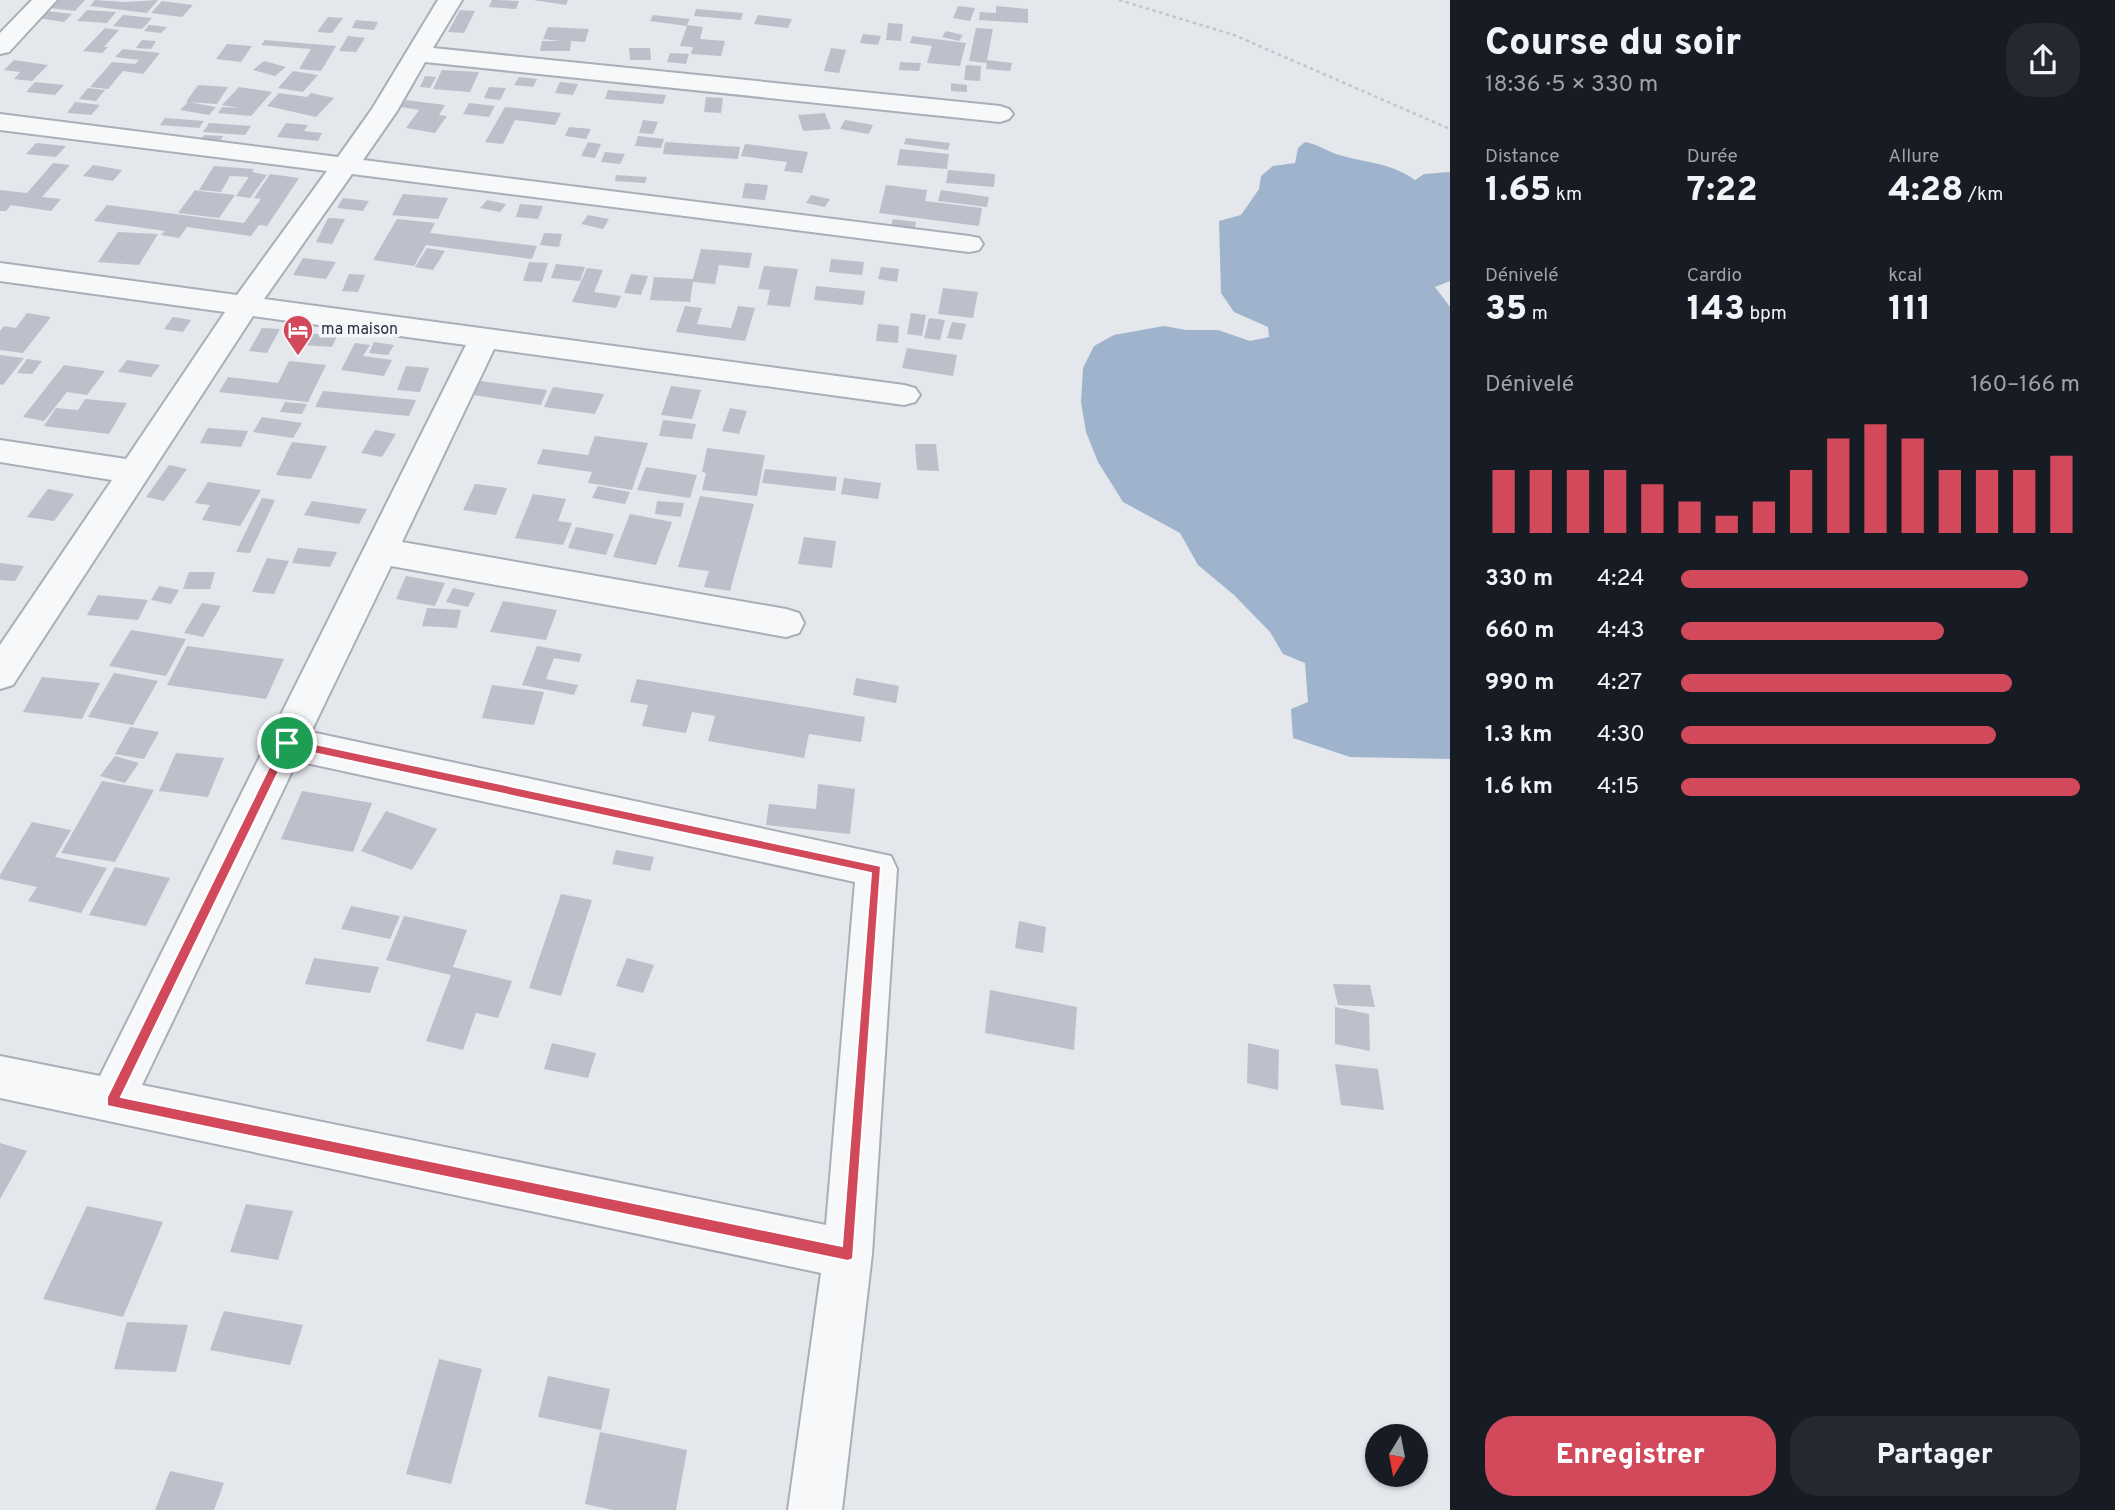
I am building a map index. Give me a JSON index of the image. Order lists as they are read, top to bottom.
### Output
{
  "places": {
    "hotel": ["ma maison"]
  },
  "north": "bottom",
  "page": {
    "heading": ["Course du soir", "18:36 · 5 × 330 m"],
    "stats": [
      ["Distance", "1.65 km"],
      ["Durée", "7:22"],
      ["Allure", "4:28 /km"],
      ["Dénivelé", "35 m"],
      ["Cardio", "143 bpm"],
      ["kcal", "111"]
    ],
    "chart": ["Dénivelé", "160–166 m"],
    "list": [
      {
        "name": "330 m",
        "note": "4:24"
      },
      {
        "name": "660 m",
        "note": "4:43"
      },
      {
        "name": "990 m",
        "note": "4:27"
      },
      {
        "name": "1.3 km",
        "note": "4:30"
      },
      {
        "name": "1.6 km",
        "note": "4:15"
      }
    ],
    "buttons": ["Enregistrer", "Partager"]
  }
}
